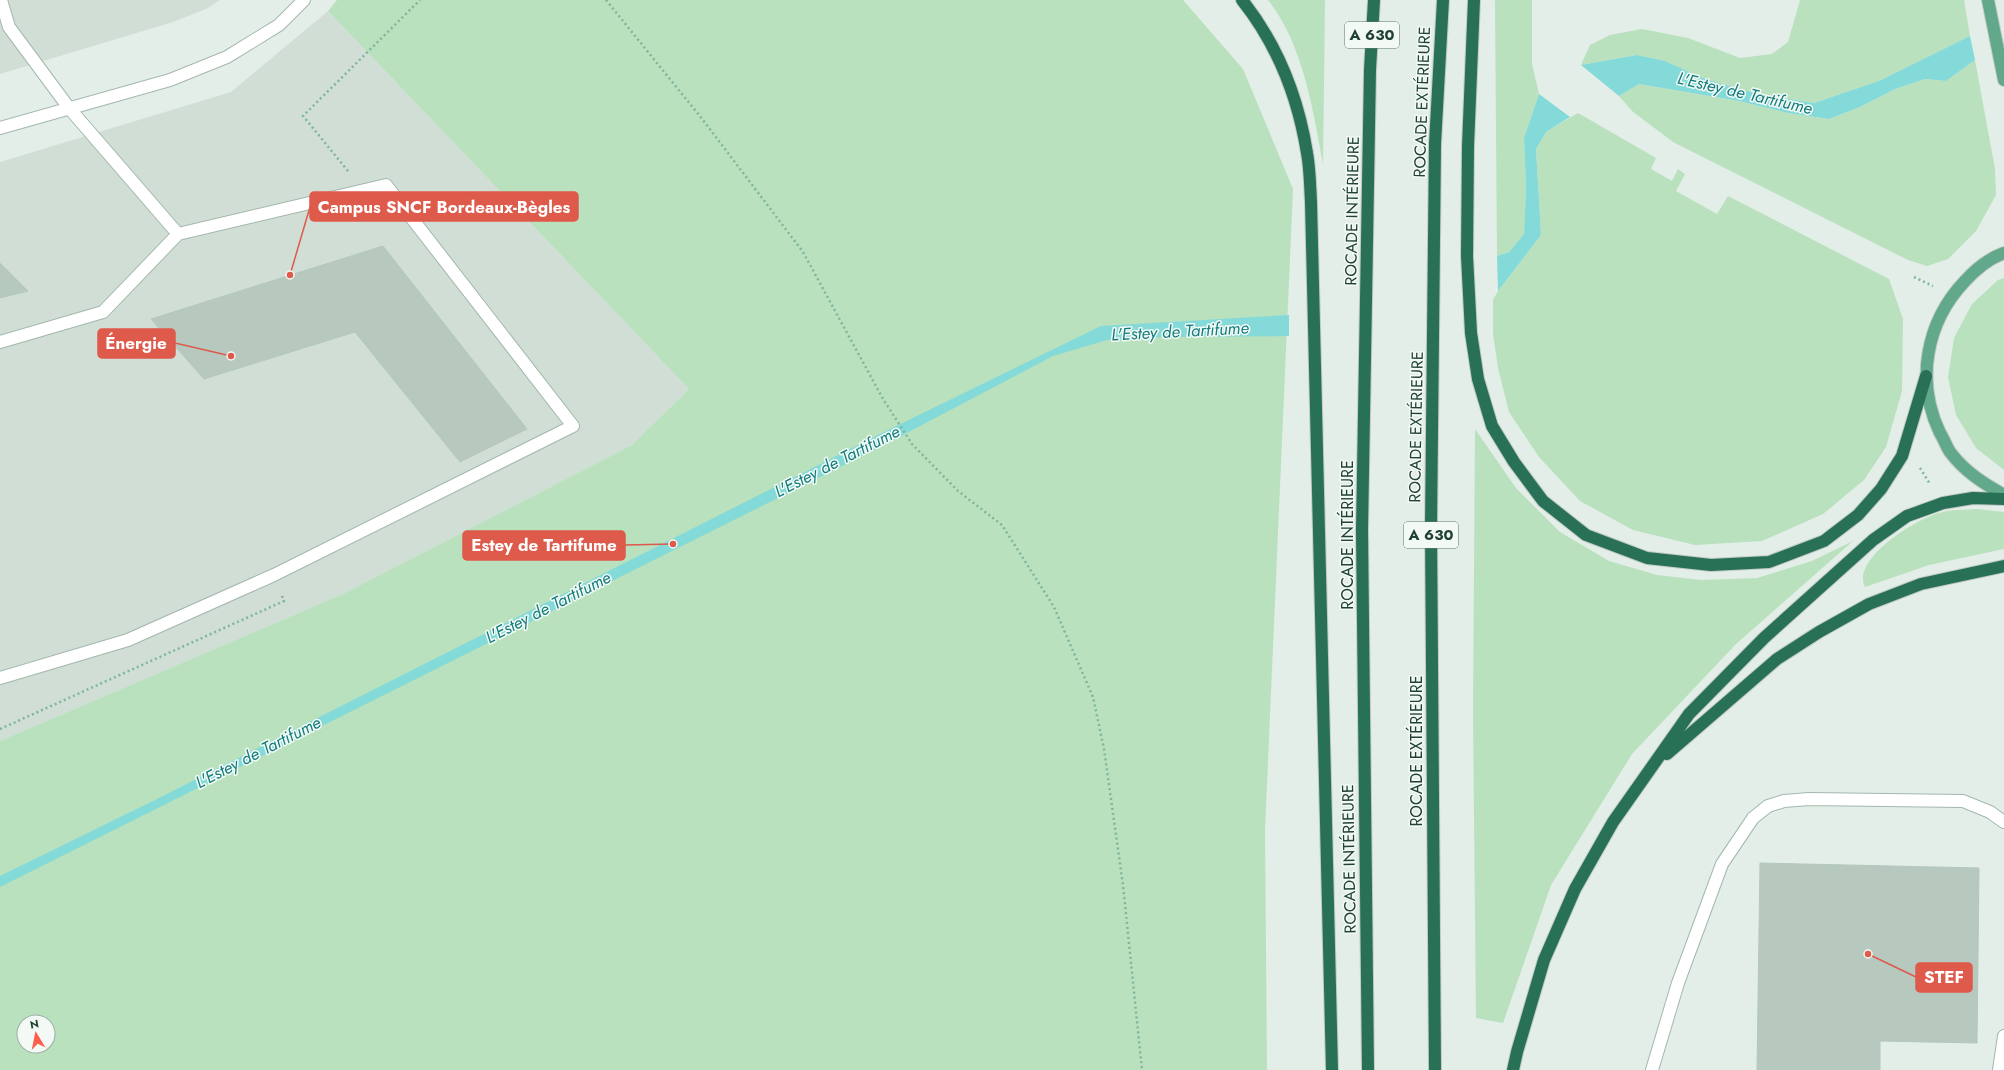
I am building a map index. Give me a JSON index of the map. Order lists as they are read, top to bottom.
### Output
{
  "streets": {
    "highway": ["A 630", "ROCADE EXTÉRIEURE", "ROCADE INTÉRIEURE"]
  },
  "water": ["L'Estey de Tartifume"],
  "places": [
    "Campus SNCF Bordeaux-Bègles",
    "Énergie",
    "Estey de Tartifume",
    "STEF"
  ],
  "north": "top"
}
